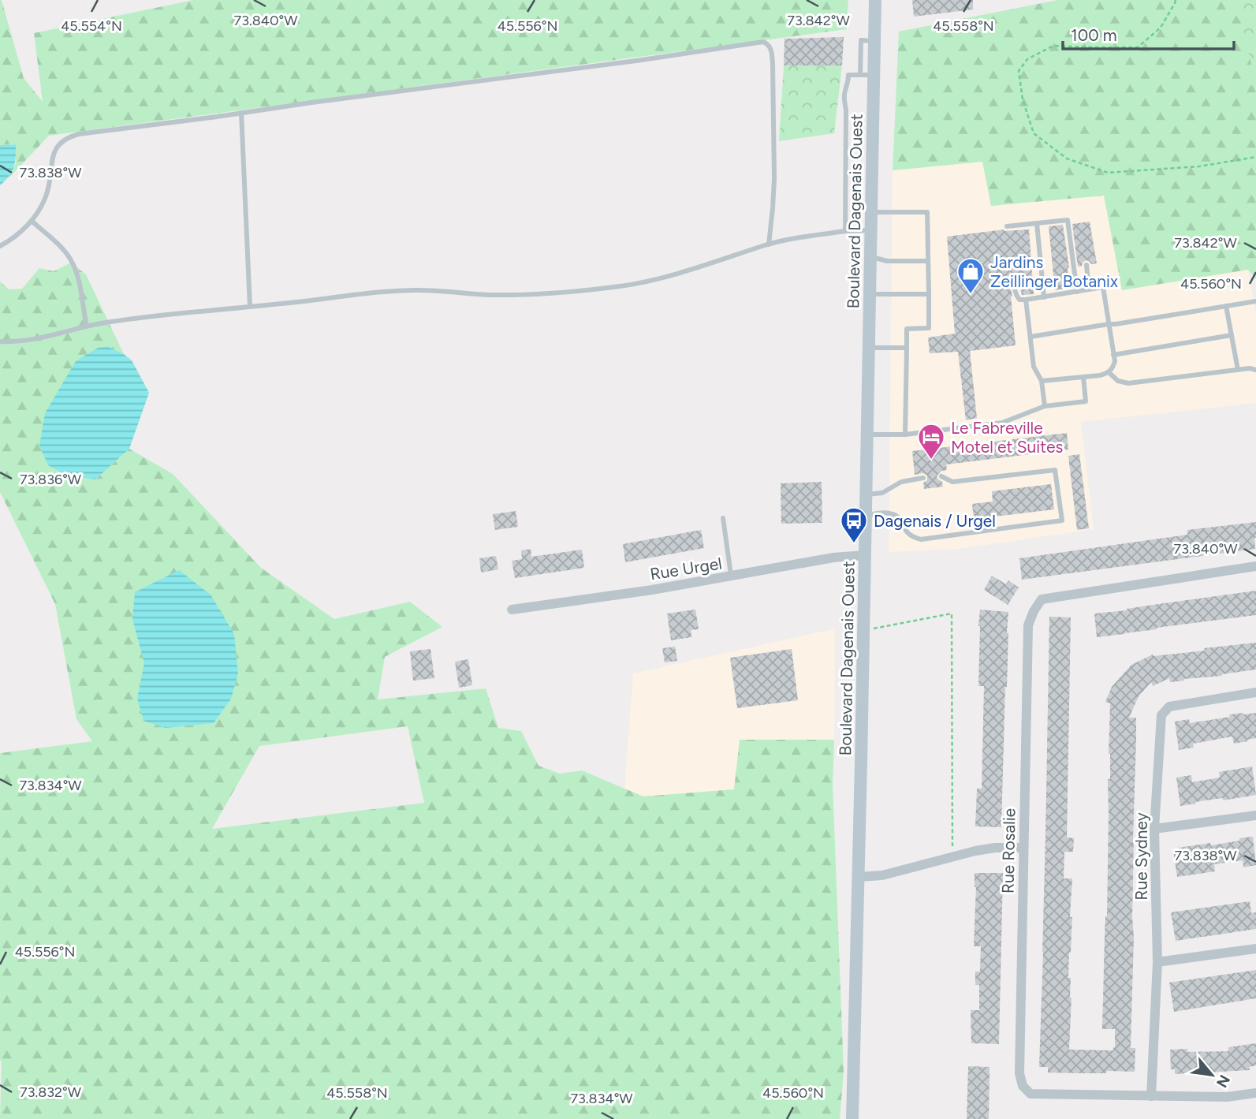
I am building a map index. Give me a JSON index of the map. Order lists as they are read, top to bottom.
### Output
{
  "streets": {
    "main road": ["Boulevard Dagenais Ouest"],
    "street": ["Rue Urgel", "Rue Rosalie", "Rue Sydney"]
  },
  "crossings": [
    ["Boulevard Dagenais Ouest", "Rue Urgel"],
    ["Rue Rosalie", "Rue Sydney"]
  ],
  "places": {
    "shop": ["Jardins Zeillinger Botanix"],
    "hotel": ["Le Fabreville Motel et Suites"],
    "bus stop": ["Dagenais / Urgel"]
  },
  "scale_bar": "100 m",
  "north": "bottom right",
  "coordinates": [
    "73.842°W",
    "73.840°W",
    "45.554°N",
    "45.556°N",
    "45.558°N",
    "73.838°W",
    "45.560°N",
    "73.836°W",
    "73.834°W",
    "73.832°W"
  ]
}
